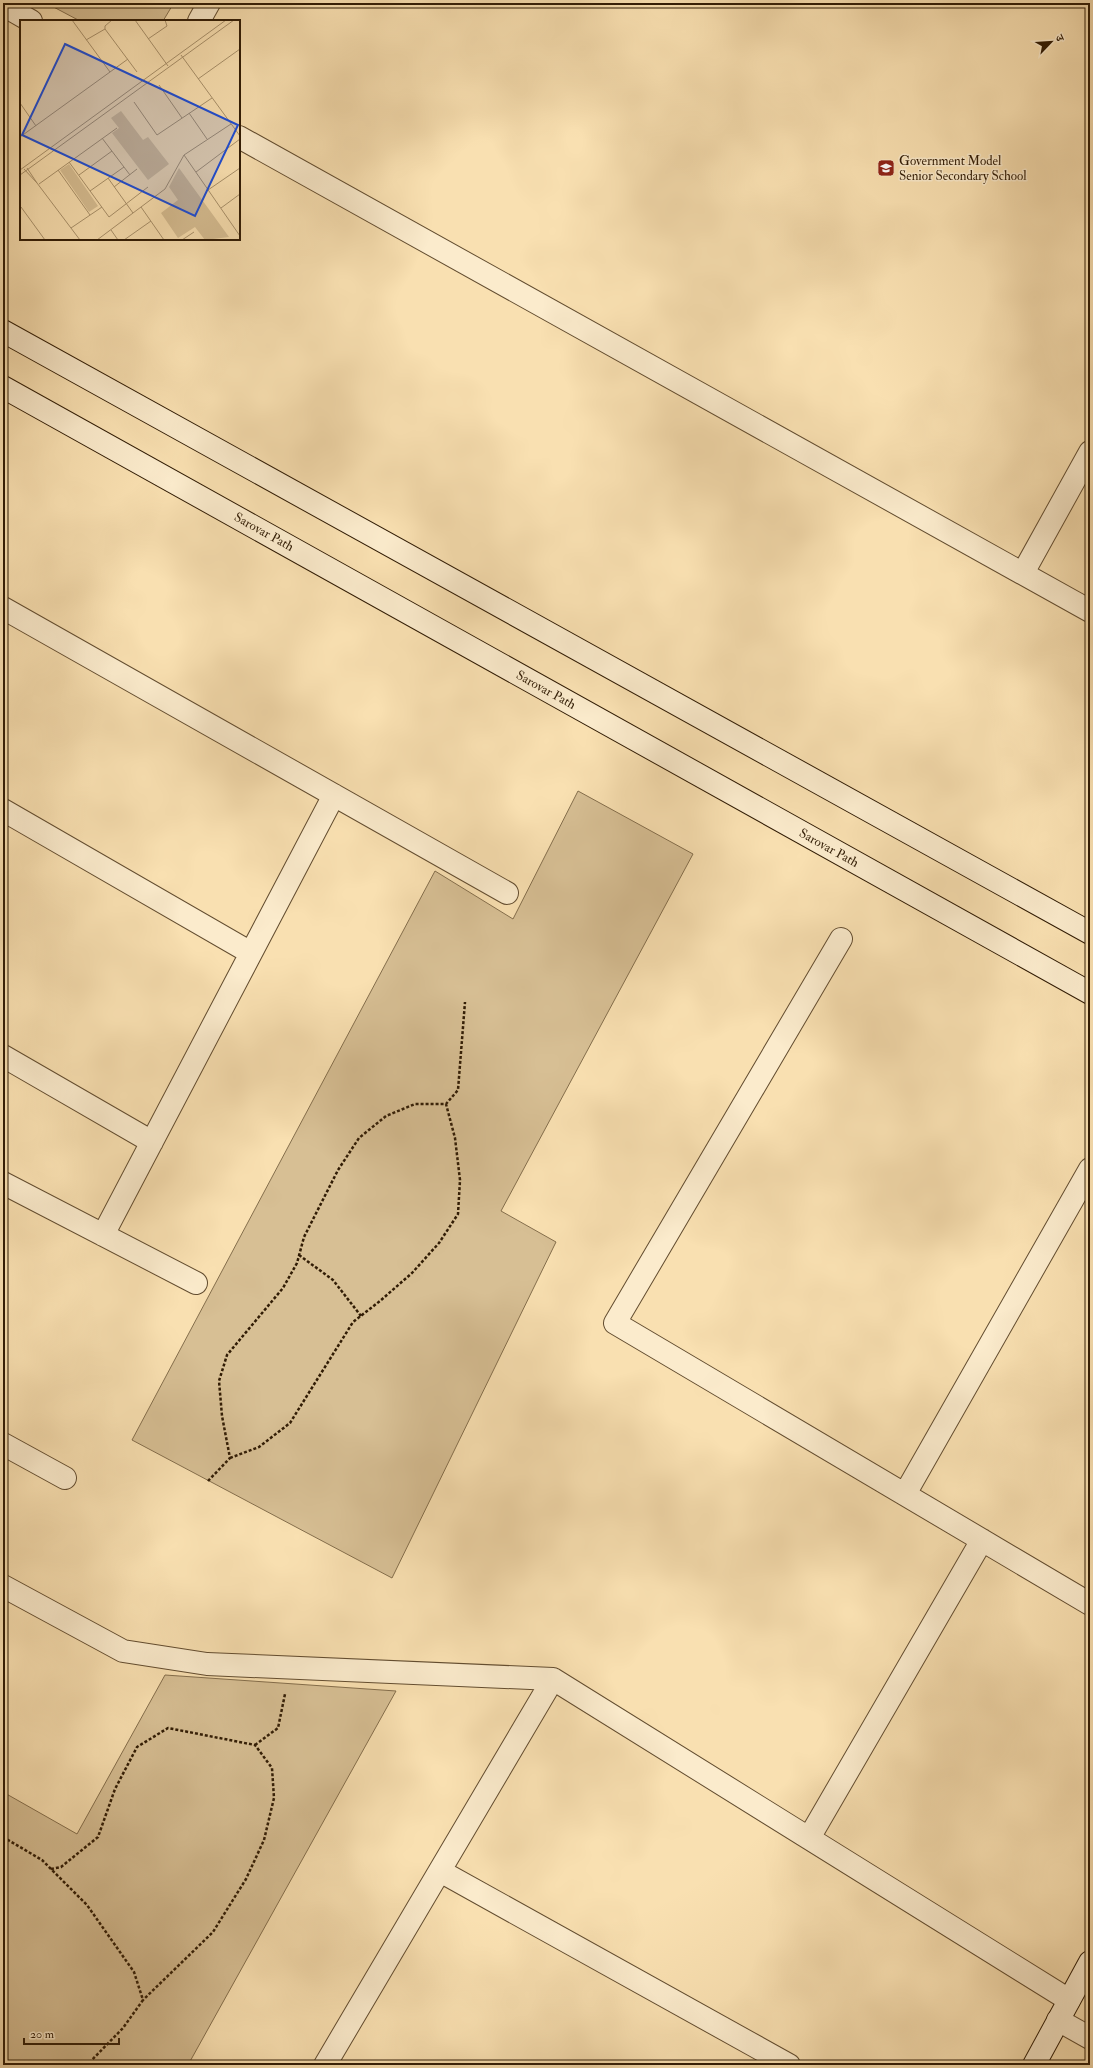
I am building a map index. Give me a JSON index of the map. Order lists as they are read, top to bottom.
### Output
{
  "streets": {
    "street": ["Sarovar Path"]
  },
  "places": {
    "school or university": ["Government Model Senior Secondary School"]
  },
  "scale_bar": "20 m",
  "north": "top right"
}
